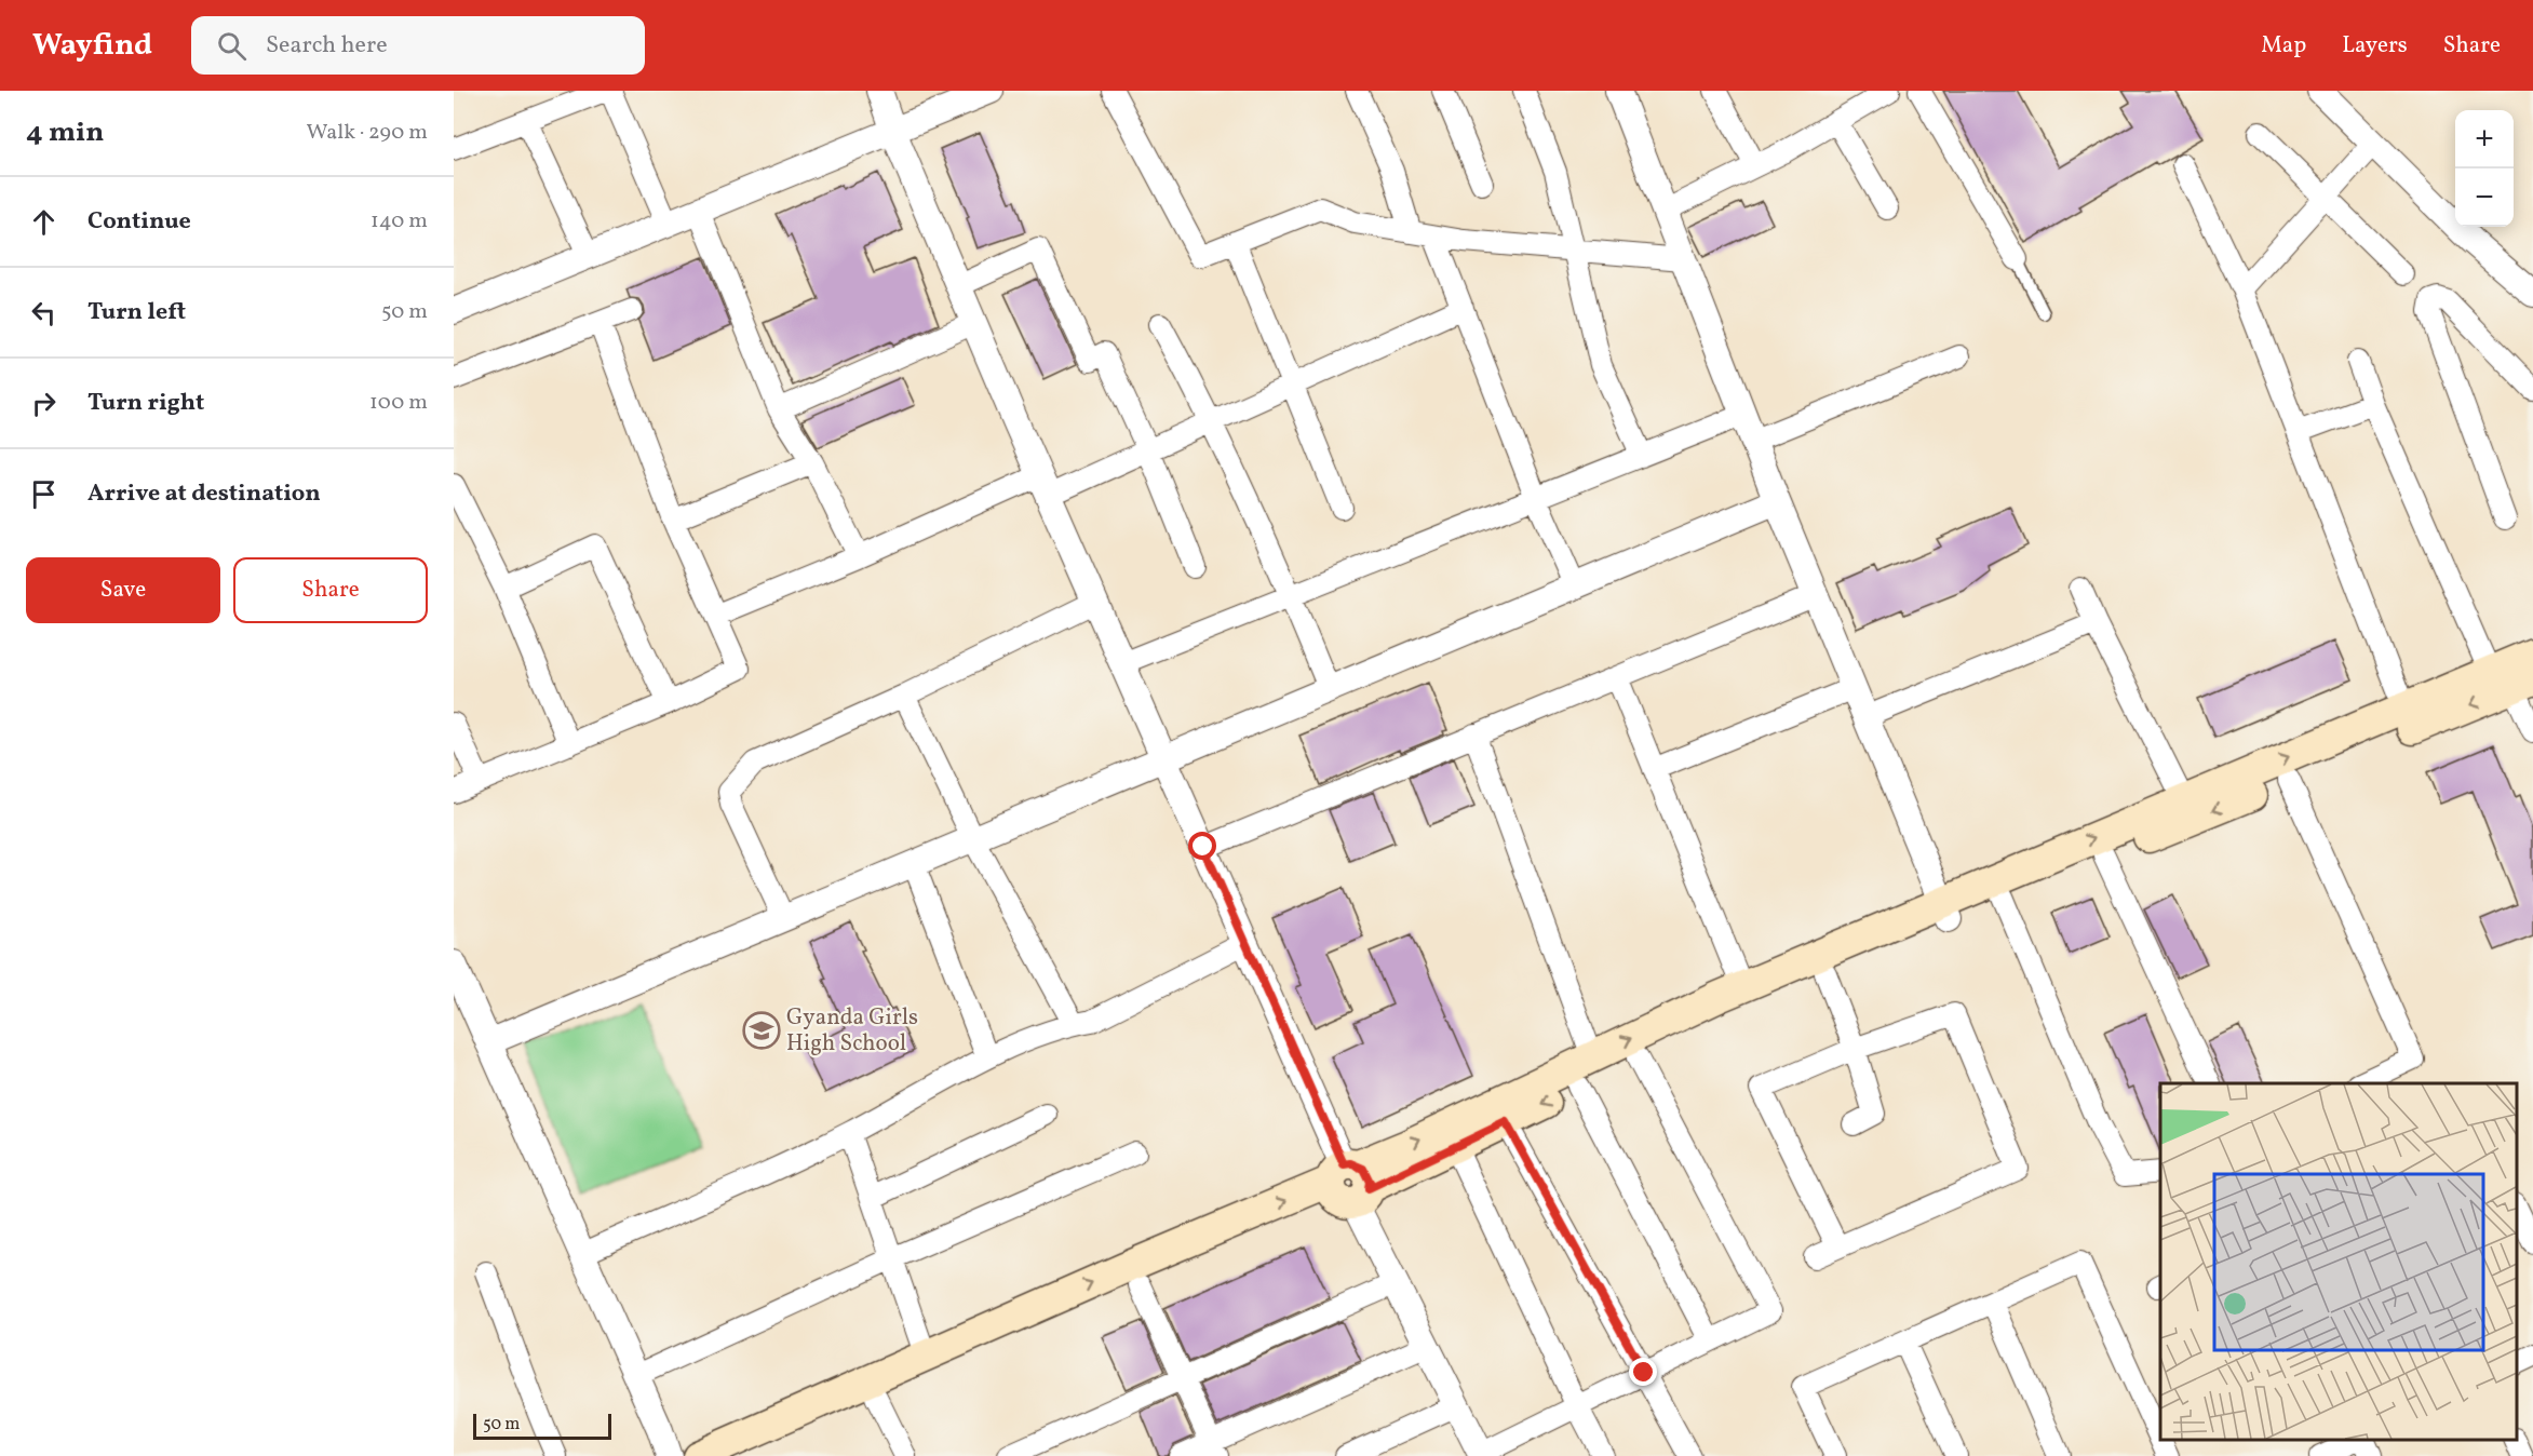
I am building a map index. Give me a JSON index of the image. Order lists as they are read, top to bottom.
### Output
{
  "places": {
    "school or university": ["Gyanda Girls High School"]
  },
  "scale_bar": "50 m",
  "page": {
    "header": "Wayfind",
    "search": "Search here",
    "nav": ["Map", "Layers", "Share"],
    "heading": ["4 min", "Walk · 290 m"],
    "map_buttons": ["+", "−"],
    "list": [
      ["Continue", "140 m"],
      ["Turn left", "50 m"],
      ["Turn right", "100 m"],
      "Arrive at destination"
    ],
    "buttons": ["Save", "Share"],
    "scale": "50 m"
  }
}
